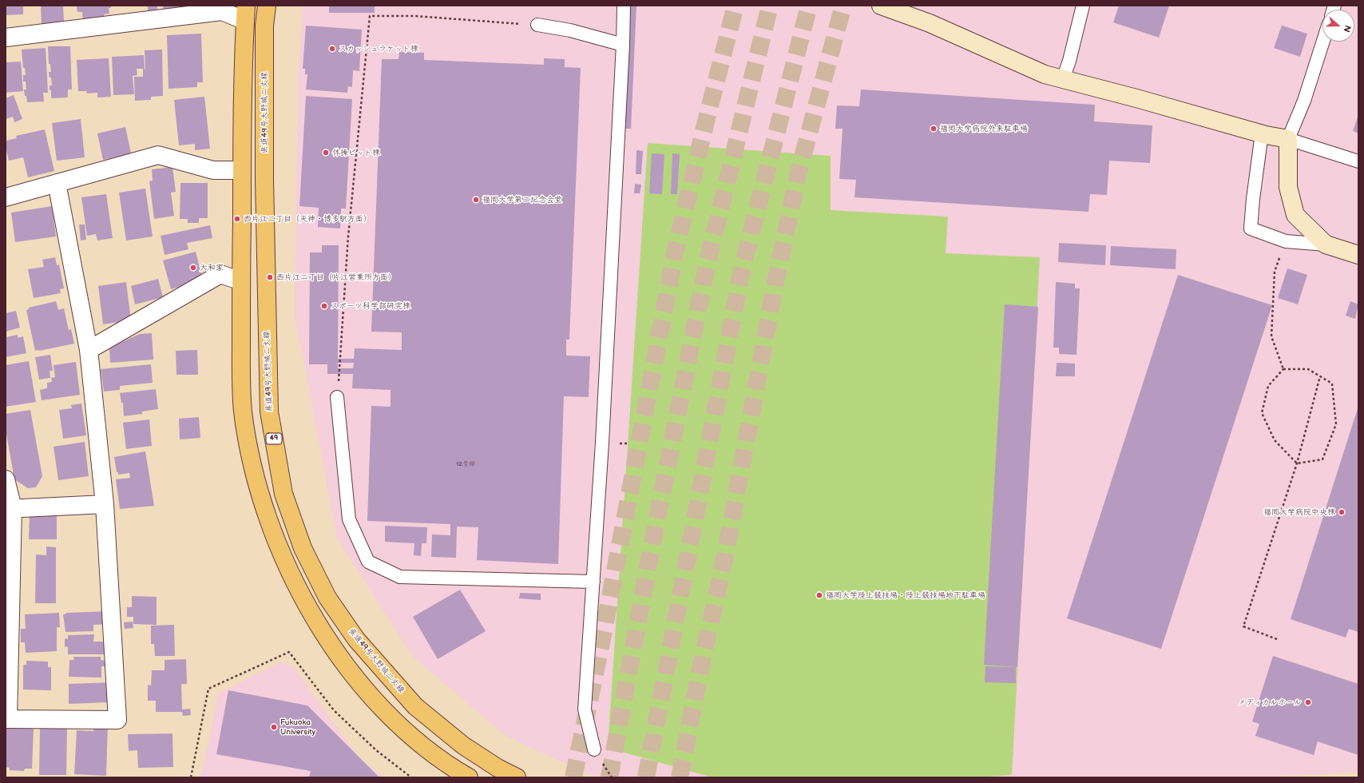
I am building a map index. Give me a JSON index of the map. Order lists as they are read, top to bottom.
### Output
{
  "streets": {
    "main road": ["県道49号大野城二丈線", "49"]
  },
  "places": [
    "スカッシュラケット棟",
    "福岡大学病院外来駐車場",
    "体操ピット棟",
    "福岡大学第二記念会堂",
    "西片江二丁目（天神・博多駅方面）",
    "大和家",
    "西片江二丁目（片江営業所方面）",
    "スポーツ科学部研究棟",
    "福岡大学病院中央棟",
    "福岡大学陸上競技場・陸上競技場地下駐車場",
    "メディカルホール",
    "Fukuoka University"
  ],
  "house_numbers": ["12号館"],
  "north": "right"
}
